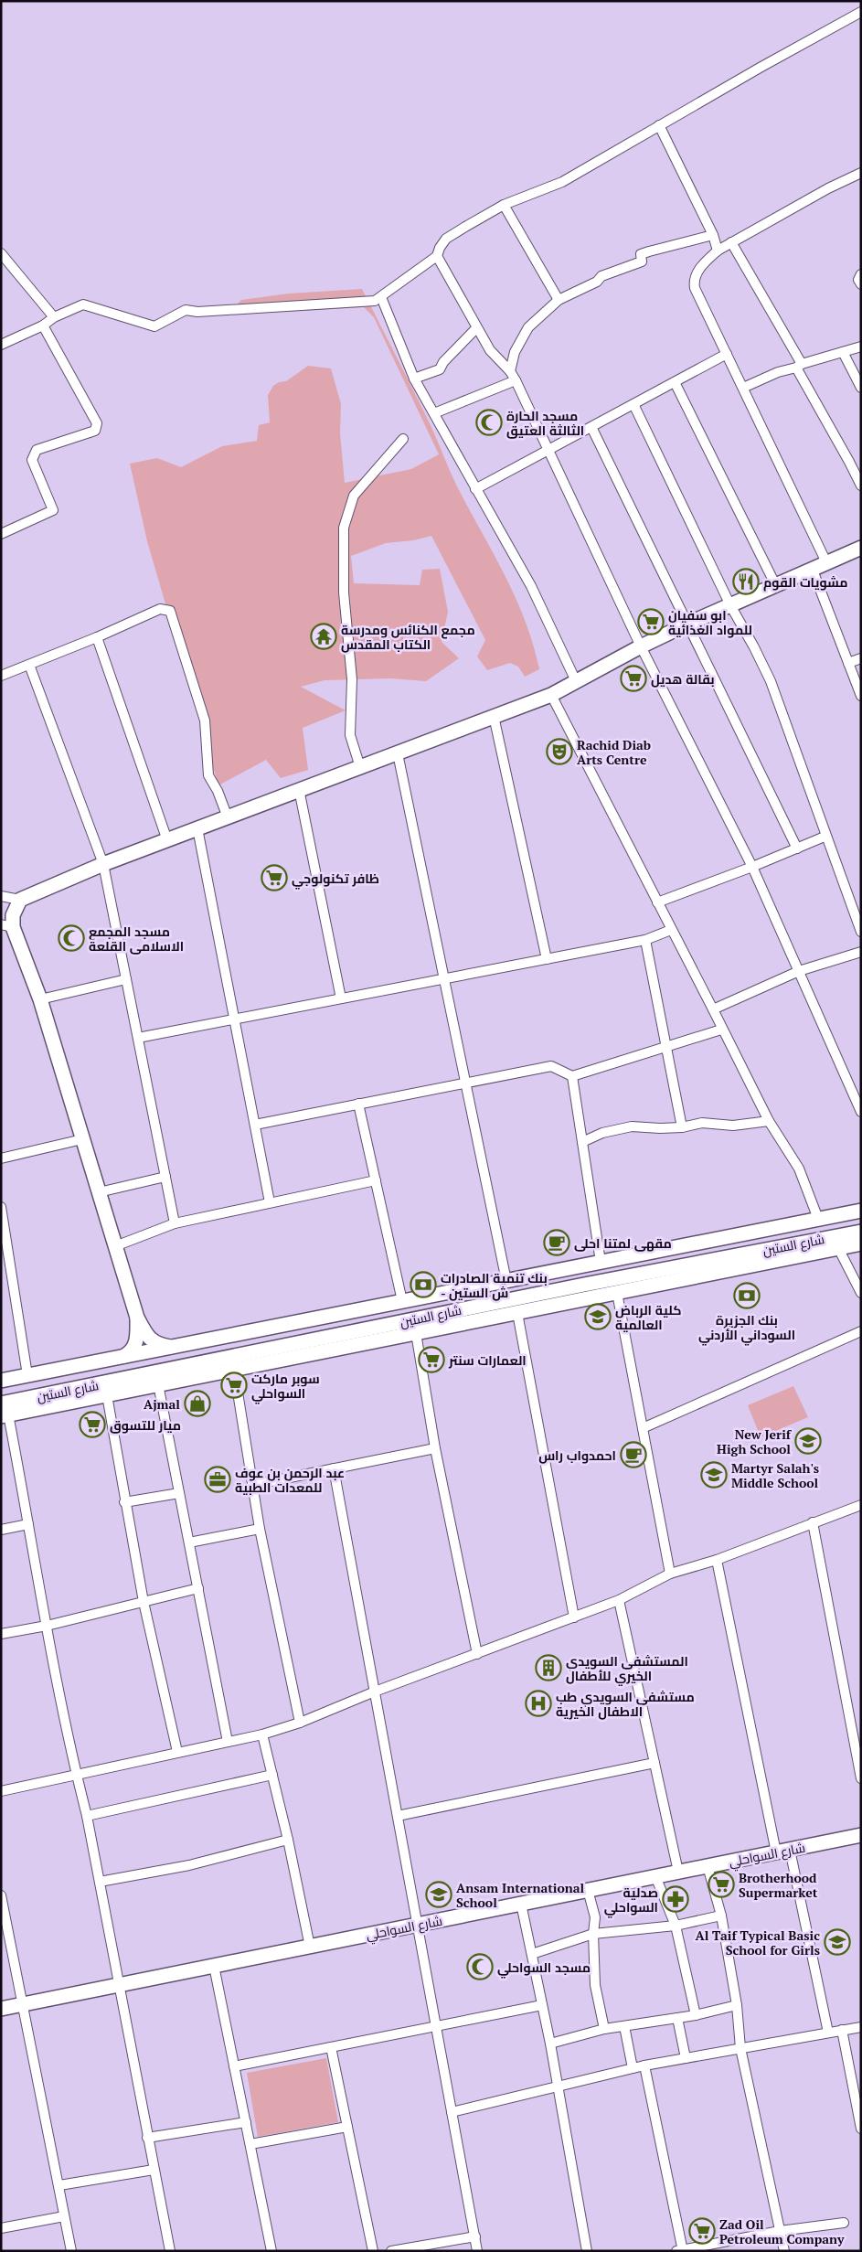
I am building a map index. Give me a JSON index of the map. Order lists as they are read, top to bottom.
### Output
{
  "streets": {
    "street": ["شارع الستين", "شارع السواحلي"]
  },
  "places": {
    "mosque": ["مسجد الحارة الثالثة العتيق", "مسجد المجمع الاسلامى القلعة", "مسجد السواحلي"],
    "restaurant": ["مشويات القوم"],
    "supermarket": [
      "ابو سفيان للمواد الغذائية",
      "بقالة هديل",
      "ظافر تكنولوجي",
      "العمارات سنتر",
      "سوبر ماركت السواحلي",
      "ميار للتسوق",
      "Brotherhood Supermarket",
      "Zad Oil Petroleum Company"
    ],
    "temple": ["مجمع الكنائس ومدرسة الكتاب المقدس"],
    "theatre": ["Rachid Diab Arts Centre"],
    "cafe": ["مقهى لمتنا احلى", "احمدواب راس"],
    "bank": ["بنك تنمية الصادرات - ش الستين", "بنك الجزيرة السوداني الأردني"],
    "school or university": [
      "كلية الرباض العالمية",
      "New Jerif High School",
      "Martyr Salah's Middle School",
      "Ansam International School",
      "Al Taif Typical Basic School for Girls"
    ],
    "shop": ["Ajmal"],
    "office": ["عبد الرحمن بن عوف للمعدات الطبية"],
    "building": ["المستشفى السويدي الخيري للأطفال"],
    "hospital": ["مستشفى السويدي طب الاطفال الخيرية"],
    "pharmacy": ["صدلية السواحلي"]
  }
}
